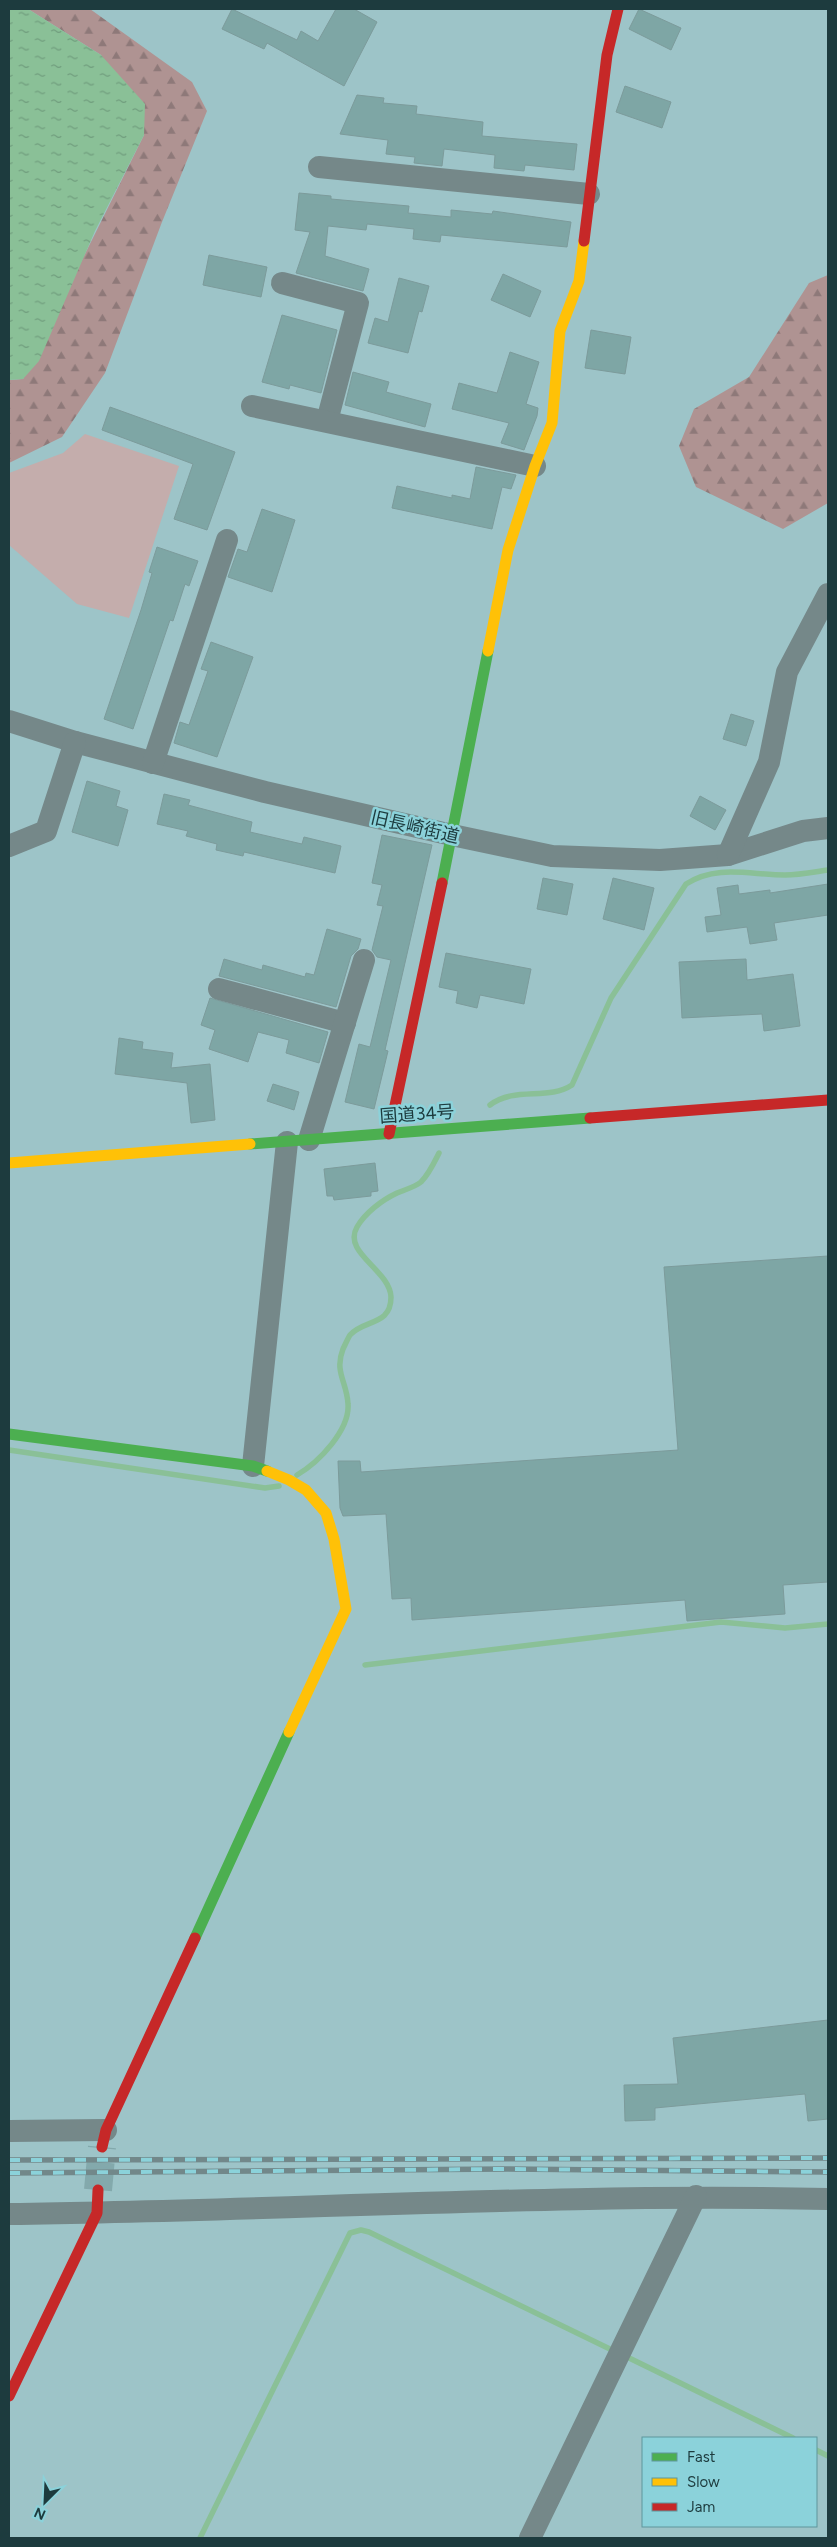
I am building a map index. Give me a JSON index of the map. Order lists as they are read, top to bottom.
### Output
{
  "streets": {
    "main road": ["国道34号"],
    "street": ["旧長崎街道"]
  },
  "legend": ["Fast", "Slow", "Jam"],
  "north": "bottom left"
}
